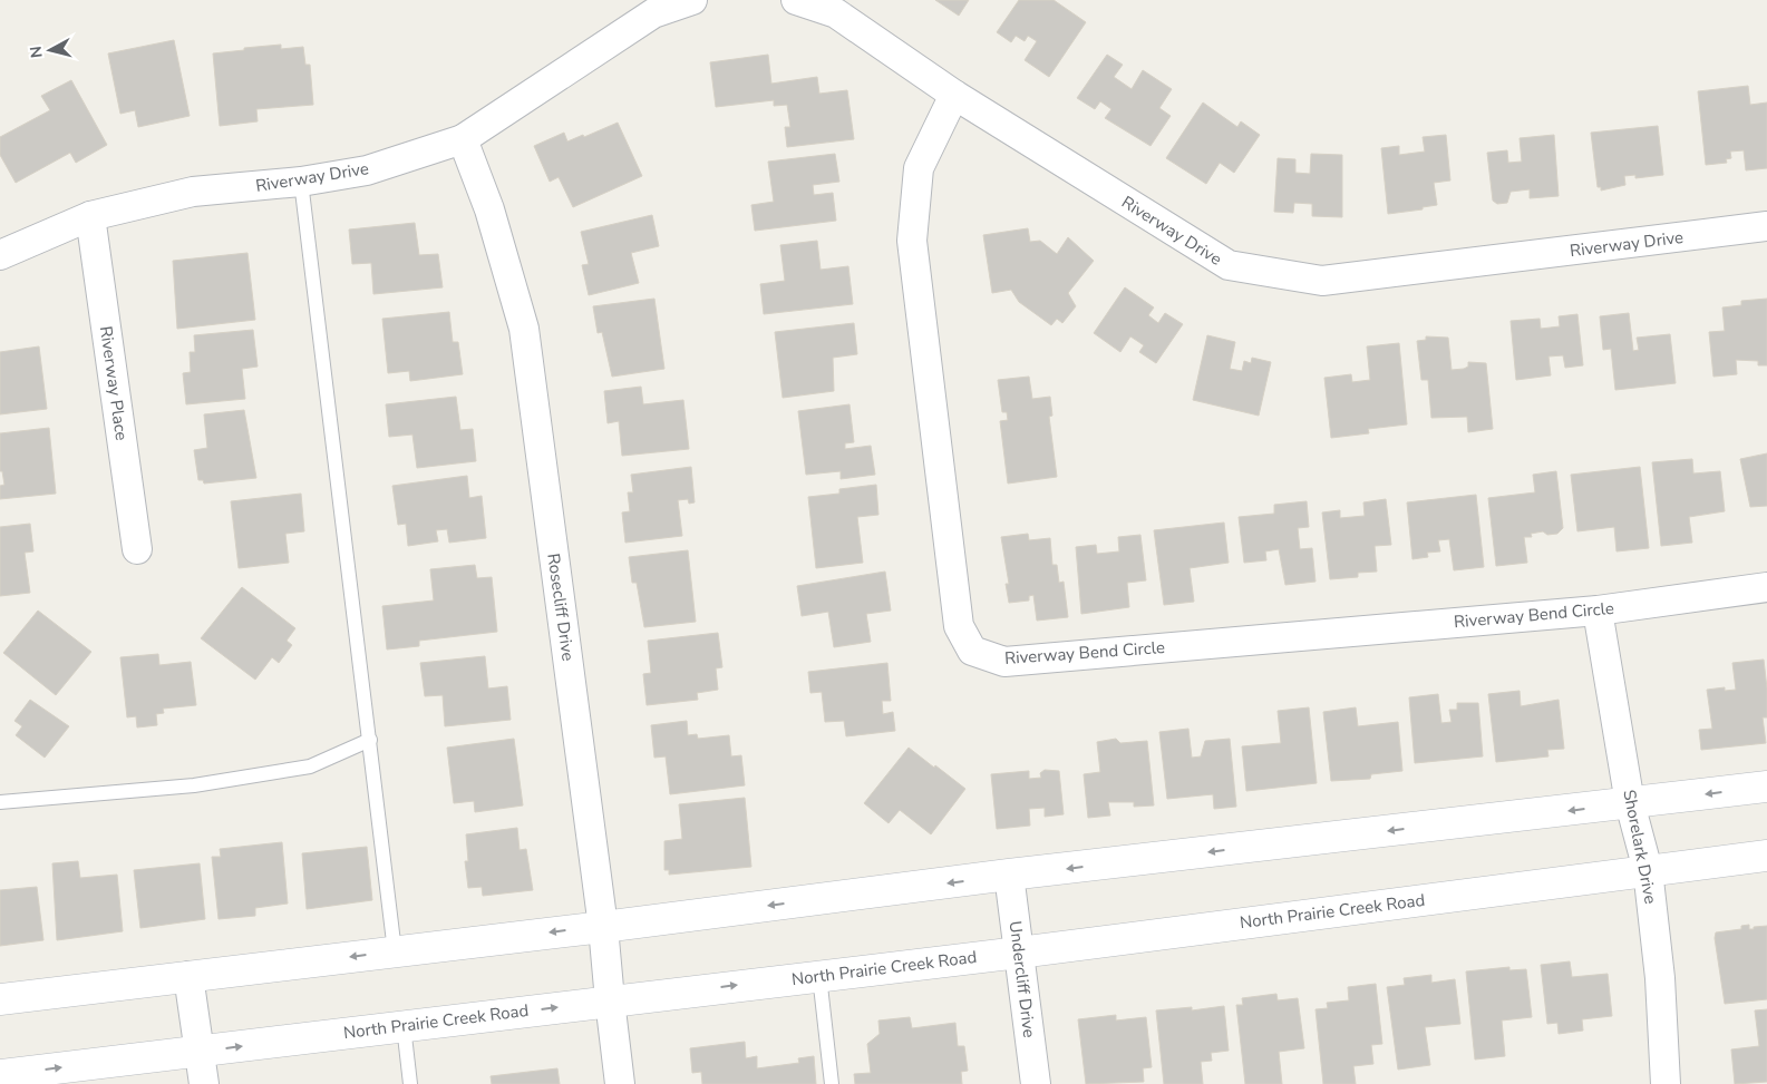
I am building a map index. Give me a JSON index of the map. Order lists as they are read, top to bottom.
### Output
{
  "streets": {
    "main road": ["North Prairie Creek Road"],
    "street": [
      "Riverway Drive",
      "Riverway Place",
      "Rosecliff Drive",
      "Riverway Bend Circle",
      "Shorelark Drive",
      "Undercliff Drive"
    ]
  },
  "crossings": [
    ["Riverway Drive", "Riverway Place"],
    ["Riverway Drive", "Rosecliff Drive"],
    ["Riverway Drive", "Riverway Bend Circle"],
    ["Rosecliff Drive", "North Prairie Creek Road"],
    ["Riverway Bend Circle", "Shorelark Drive"],
    ["Shorelark Drive", "North Prairie Creek Road"],
    ["North Prairie Creek Road", "Undercliff Drive"]
  ],
  "north": "left"
}
